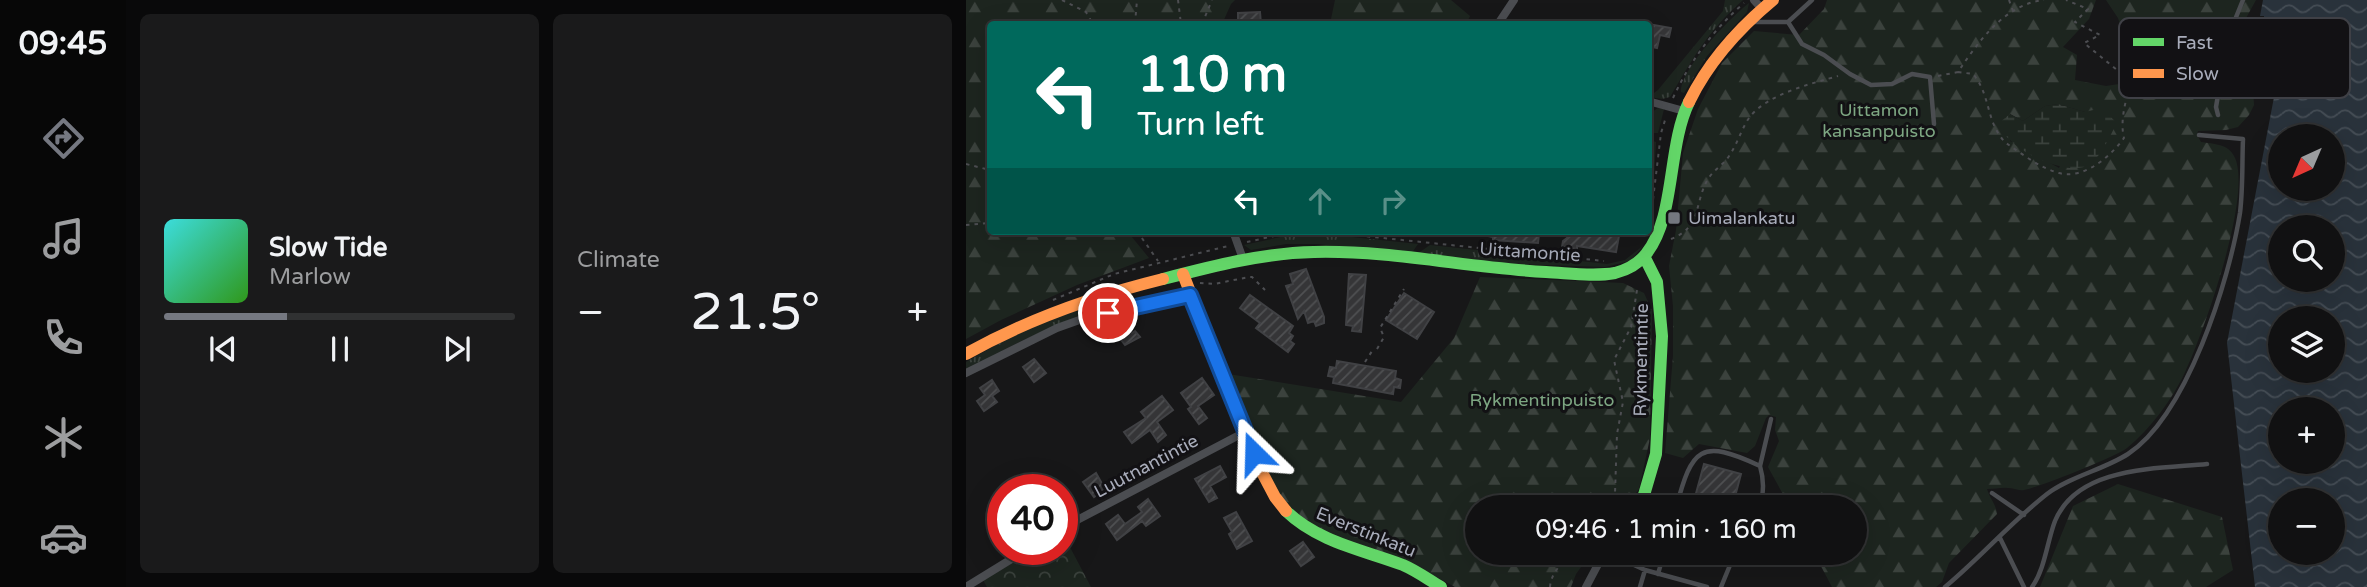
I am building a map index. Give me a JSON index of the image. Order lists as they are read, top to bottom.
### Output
{
  "streets": {
    "street": [
      "Uittamontie",
      "Rykmentintie",
      "Luutnantintie",
      "Everstinkatu"
    ]
  },
  "crossings": [
    ["Uittamontie", "Rykmentintie"],
    ["Uittamontie", "Everstinkatu"],
    ["Luutnantintie", "Everstinkatu"]
  ],
  "parks": ["Uittamon kansanpuisto", "Rykmentinpuisto"],
  "places": {
    "transit": ["Uimalankatu"]
  },
  "legend": ["Fast", "Slow"],
  "north": "bottom left",
  "page": {
    "tabs": "09:45",
    "tile": "Climate",
    "turn": ["110 m", "Turn left"],
    "map_buttons": ["+", "−"],
    "song": ["Slow Tide", "Marlow"],
    "heat": ["−", "21.5°", "+"],
    "limit": "40",
    "trip": "09:46 · 1 min · 160 m"
  }
}
